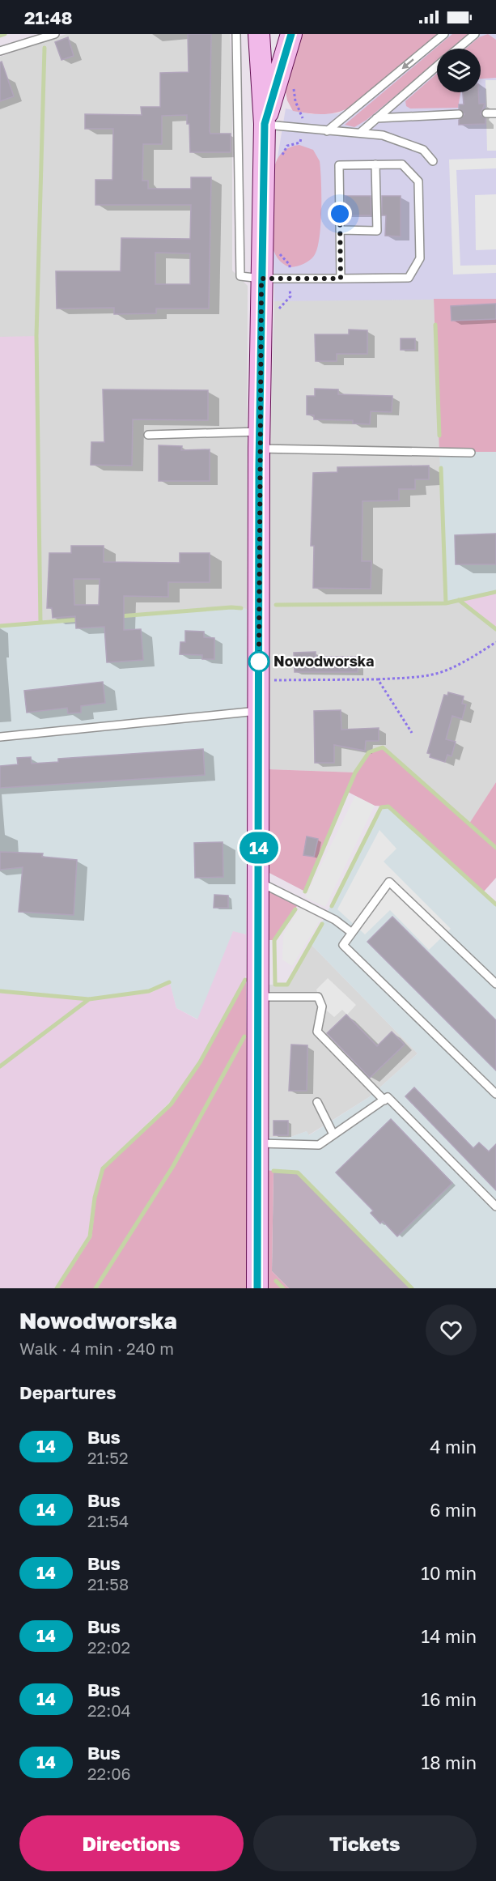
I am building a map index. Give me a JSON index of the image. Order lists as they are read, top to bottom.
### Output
{
  "places": ["Nowodworska"],
  "lines": ["bus line 14"],
  "page": {
    "status": "21:48",
    "on_map": "14",
    "heading": [
      ["Nowodworska", "Walk · 4 min · 240 m"],
      "Departures"
    ],
    "list": [
      {
        "mark": "14",
        "name": "Bus",
        "note": "21:52",
        "value": "4 min"
      },
      {
        "mark": "14",
        "name": "Bus",
        "note": "21:54",
        "value": "6 min"
      },
      {
        "mark": "14",
        "name": "Bus",
        "note": "21:58",
        "value": "10 min"
      },
      {
        "mark": "14",
        "name": "Bus",
        "note": "22:02",
        "value": "14 min"
      },
      {
        "mark": "14",
        "name": "Bus",
        "note": "22:04",
        "value": "16 min"
      },
      {
        "mark": "14",
        "name": "Bus",
        "note": "22:06",
        "value": "18 min"
      }
    ],
    "buttons": ["Directions", "Tickets"]
  }
}
